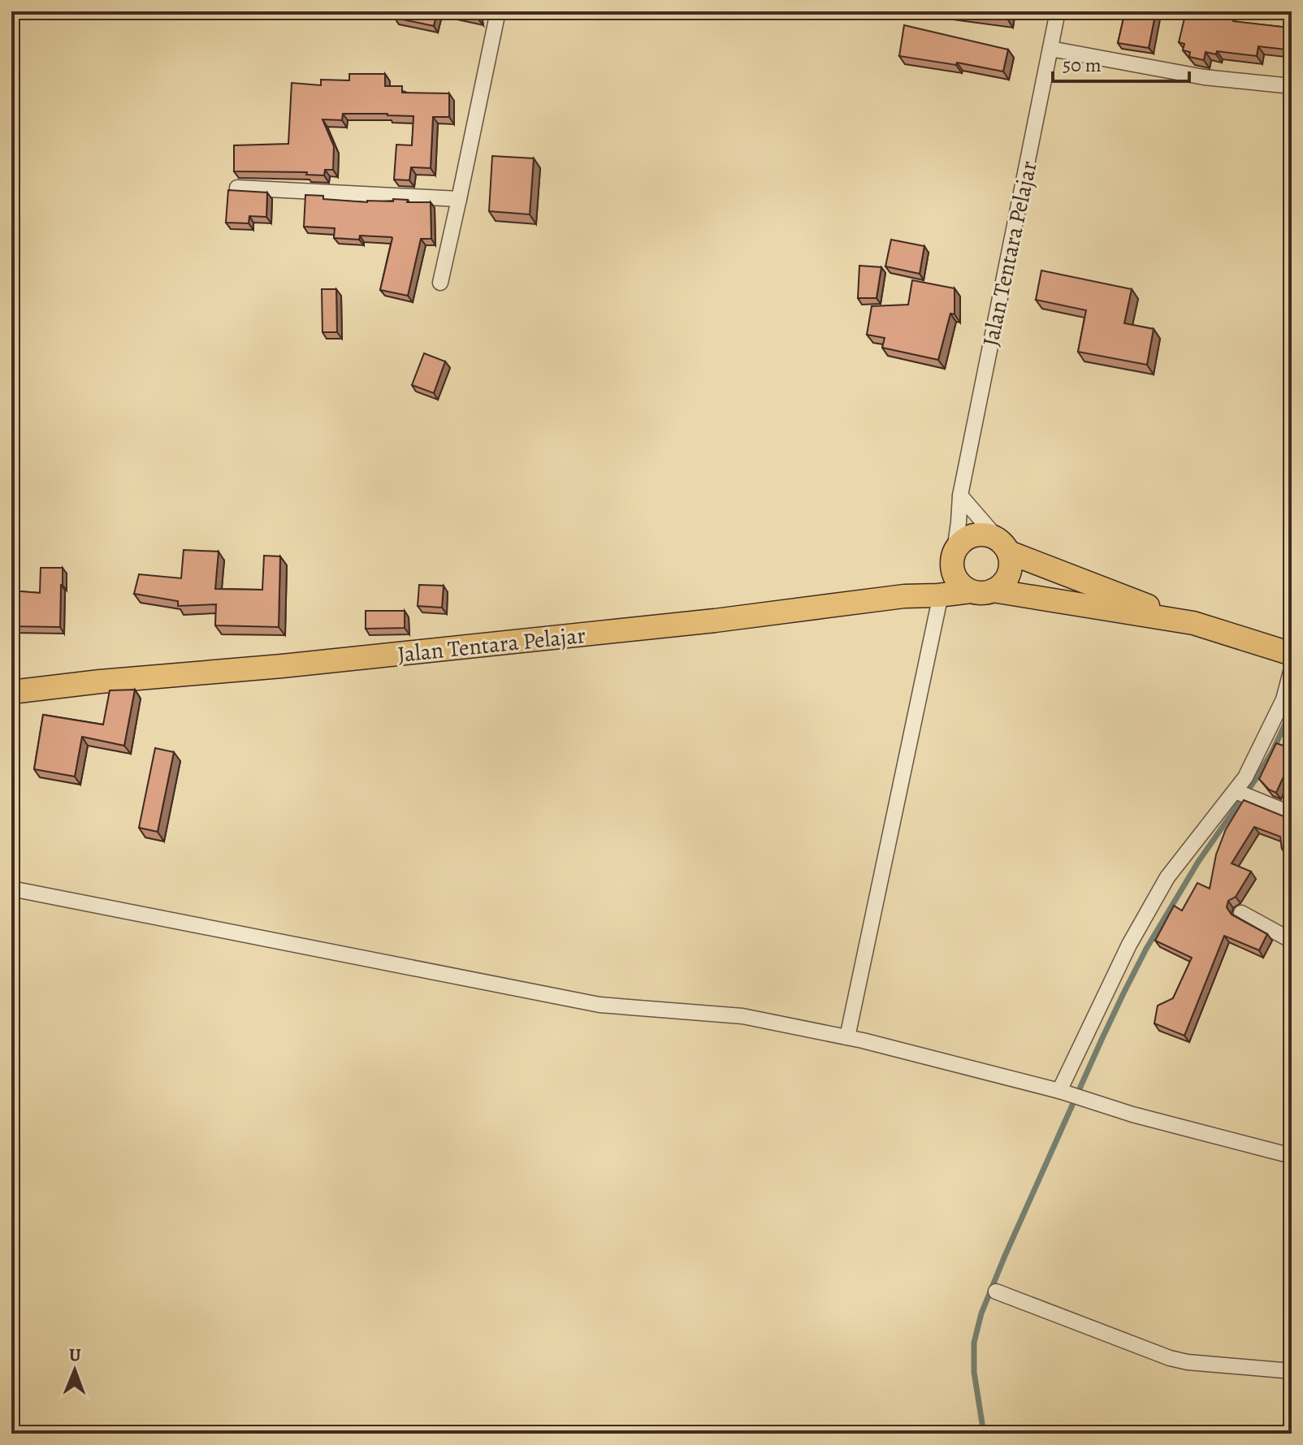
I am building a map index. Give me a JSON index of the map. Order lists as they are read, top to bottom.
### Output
{
  "streets": {
    "highway": ["Jalan Tentara Pelajar"]
  },
  "scale_bar": "50 m",
  "north": "top"
}
